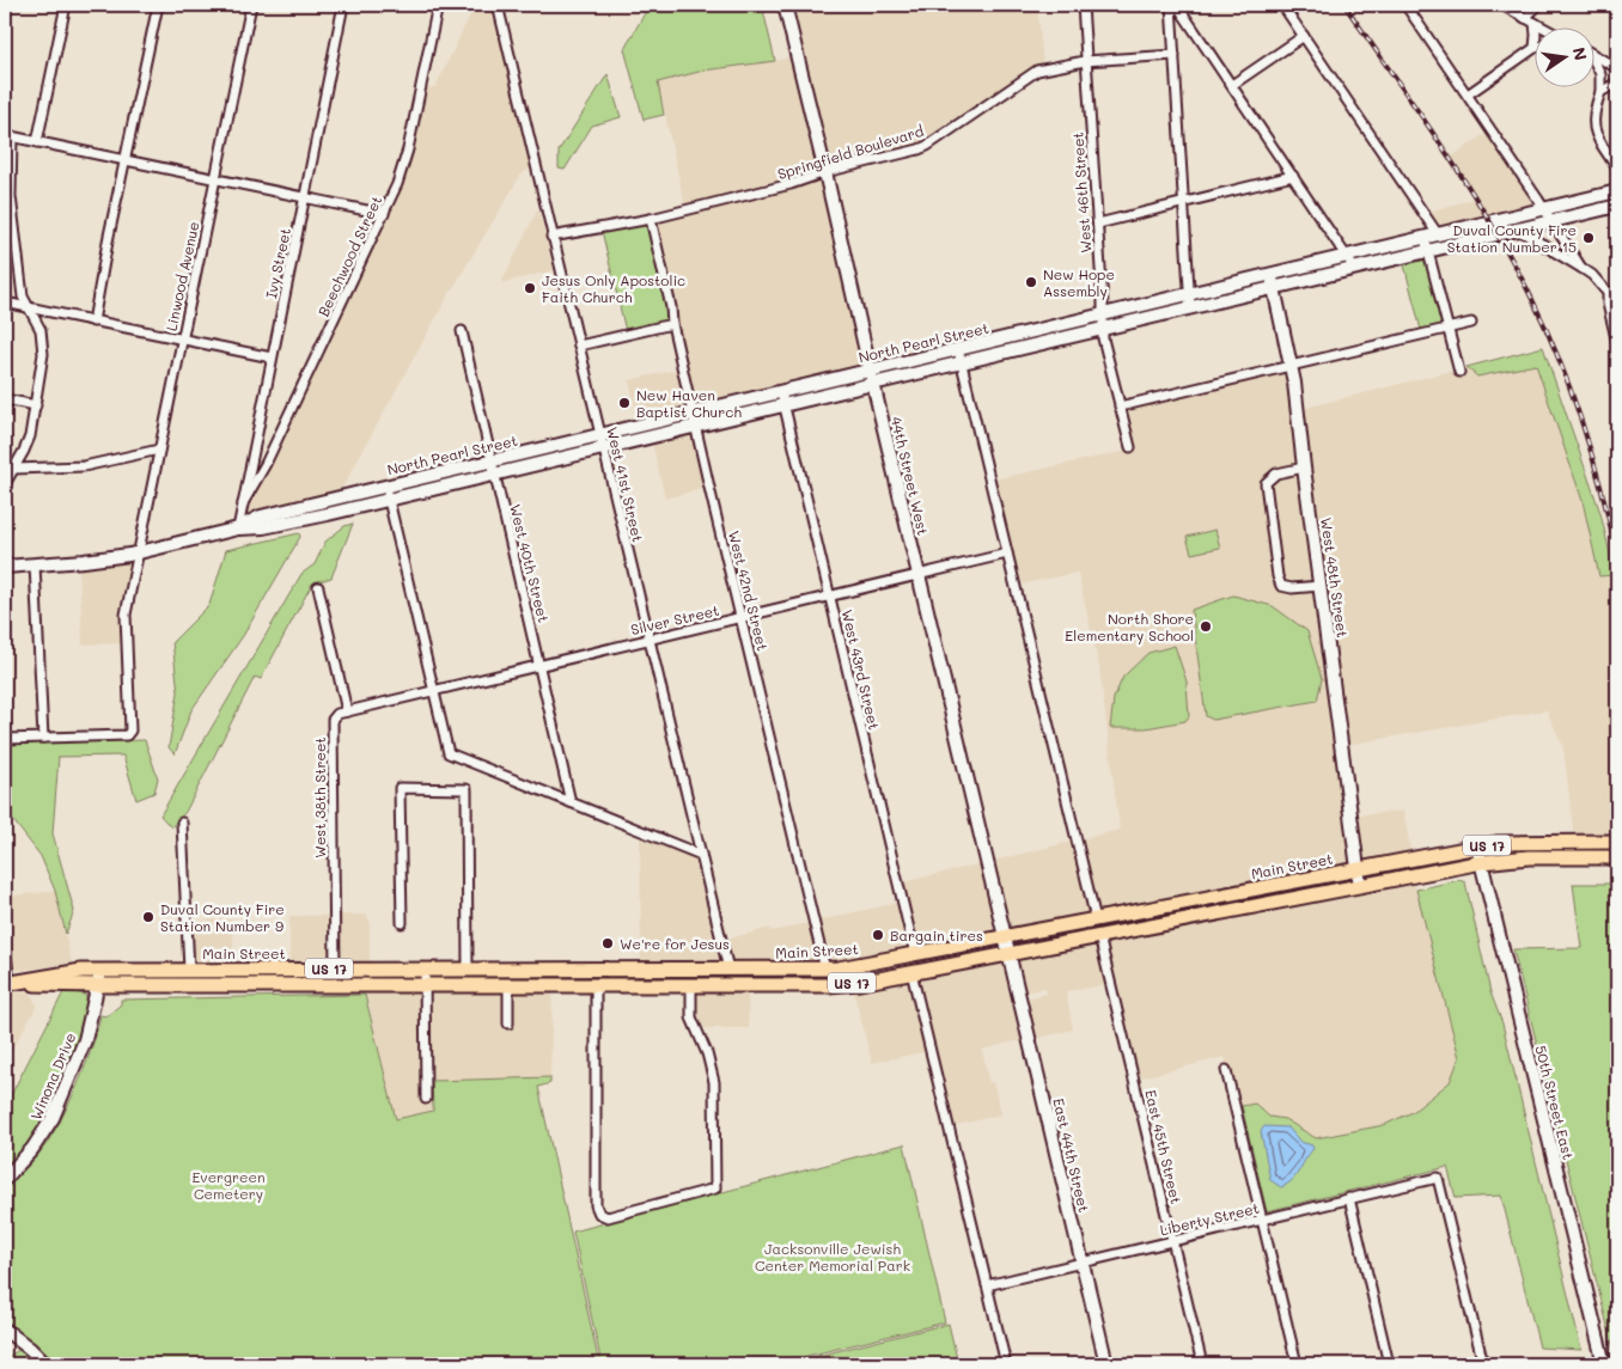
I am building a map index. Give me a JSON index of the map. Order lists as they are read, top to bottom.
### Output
{
  "streets": {
    "main road": ["US 17", "Main Street"],
    "street": [
      "Springfield Boulevard",
      "West 46th Street",
      "Beechwood Street",
      "Ivy Street",
      "Linwood Avenue",
      "North Pearl Street",
      "44th Street West",
      "West 41st Street",
      "West 40th Street",
      "West 48th Street",
      "West 42nd Street",
      "Silver Street",
      "West 43rd Street",
      "West 38th Street",
      "Winona Drive",
      "50th Street East",
      "East 45th Street",
      "East 44th Street",
      "Liberty Street"
    ]
  },
  "crossings": [
    ["Springfield Boulevard", "West 46th Street"],
    ["Springfield Boulevard", "44th Street West"],
    ["Springfield Boulevard", "West 41st Street"],
    ["Springfield Boulevard", "West 42nd Street"],
    ["West 46th Street", "North Pearl Street"],
    ["Beechwood Street", "Ivy Street"],
    ["Ivy Street", "North Pearl Street"],
    ["Linwood Avenue", "North Pearl Street"],
    ["North Pearl Street", "44th Street West"],
    ["North Pearl Street", "West 41st Street"],
    ["North Pearl Street", "West 40th Street"],
    ["North Pearl Street", "West 48th Street"],
    ["North Pearl Street", "West 42nd Street"],
    ["North Pearl Street", "West 43rd Street"],
    ["44th Street West", "Silver Street"],
    ["44th Street West", "US 17"],
    ["44th Street West", "Main Street"],
    ["44th Street West", "East 44th Street"],
    ["West 41st Street", "Silver Street"],
    ["West 41st Street", "Main Street"],
    ["West 40th Street", "Silver Street"],
    ["West 48th Street", "US 17"],
    ["West 48th Street", "Main Street"],
    ["West 42nd Street", "Silver Street"],
    ["West 42nd Street", "Main Street"],
    ["Silver Street", "West 43rd Street"],
    ["Silver Street", "West 38th Street"],
    ["West 43rd Street", "Main Street"],
    ["West 38th Street", "US 17"],
    ["West 38th Street", "Main Street"],
    ["US 17", "Main Street"],
    ["US 17", "Winona Drive"],
    ["US 17", "50th Street East"],
    ["US 17", "East 45th Street"],
    ["US 17", "East 44th Street"],
    ["Main Street", "Winona Drive"],
    ["Main Street", "50th Street East"],
    ["East 45th Street", "Liberty Street"],
    ["East 44th Street", "Liberty Street"]
  ],
  "parks": ["Evergreen Cemetery", "Jacksonville Jewish Center Memorial Park"],
  "places": [
    "Duval County Fire Station Number 15",
    "New Hope Assembly",
    "Jesus Only Apostolic Faith Church",
    "New Haven Baptist Church",
    "North Shore Elementary School",
    "Duval County Fire Station Number 9",
    "Bargain tires",
    "We're for Jesus"
  ],
  "north": "right"
}
